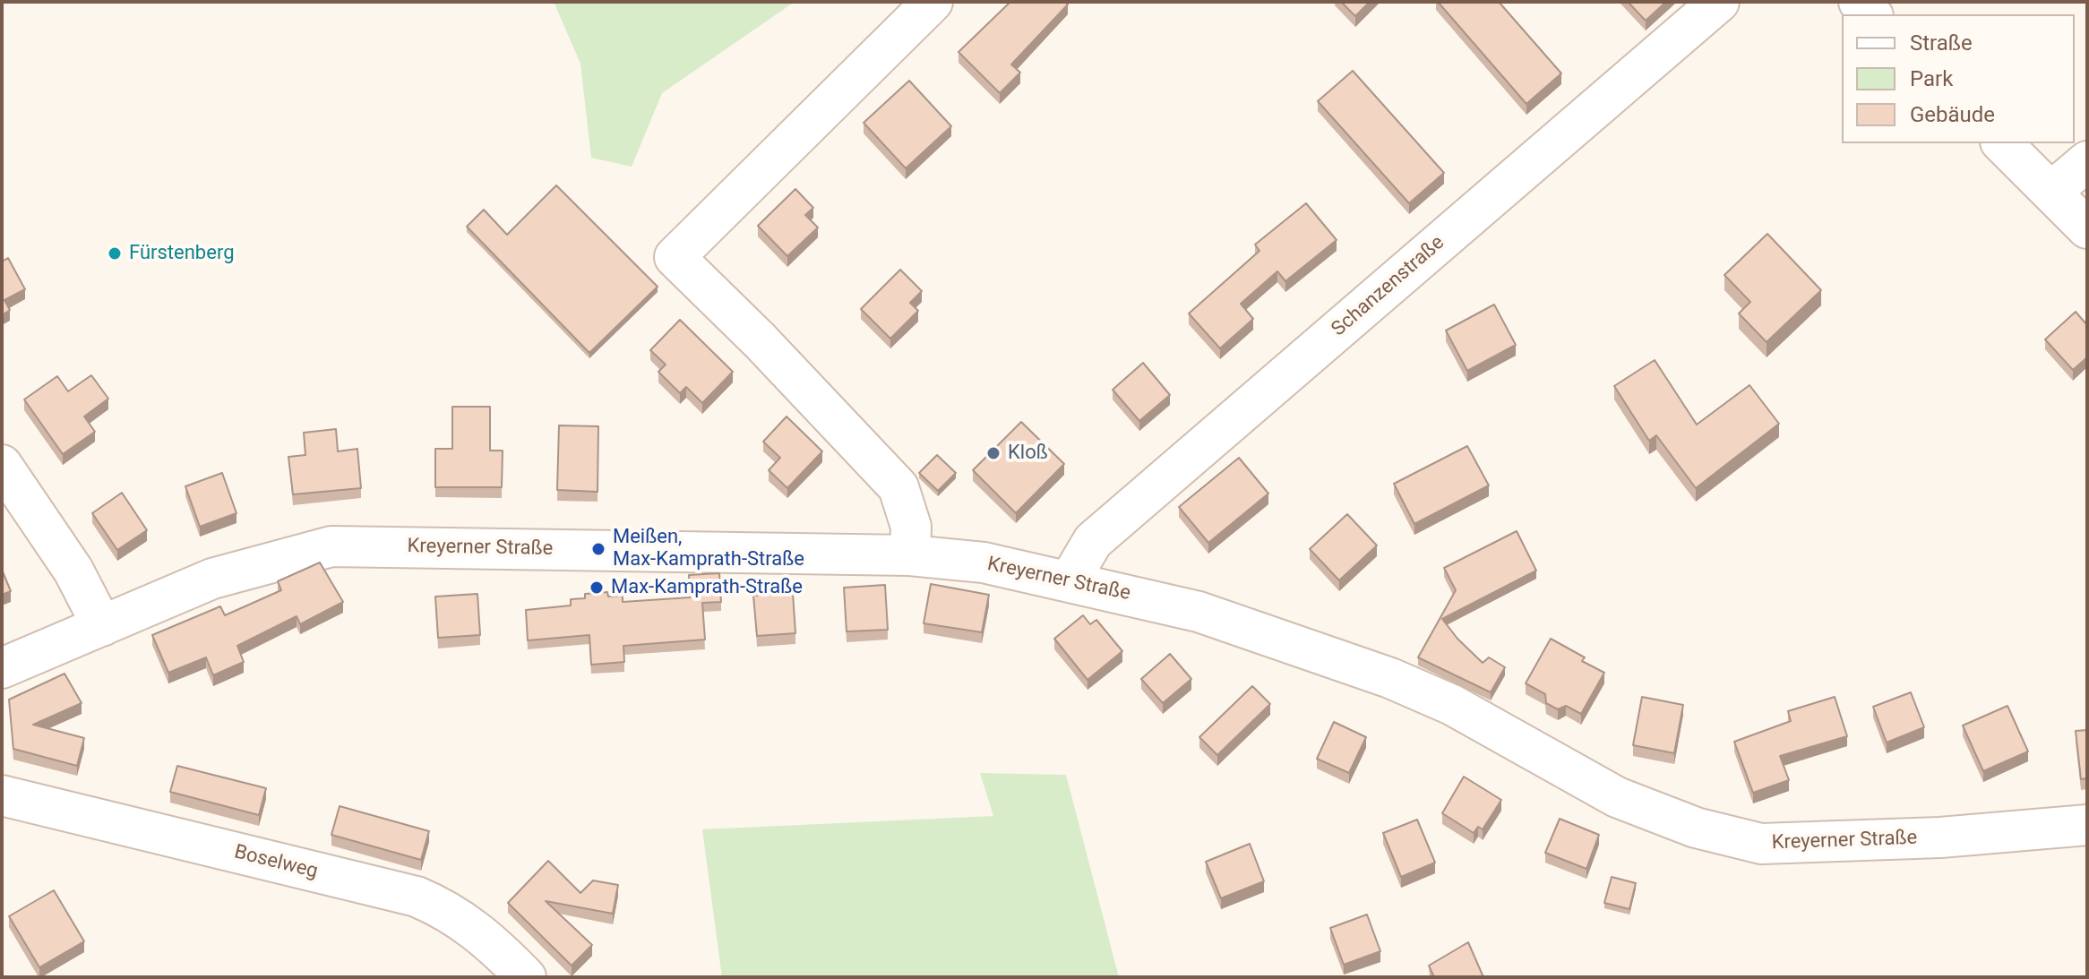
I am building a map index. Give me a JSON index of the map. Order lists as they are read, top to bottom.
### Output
{
  "streets": {
    "street": ["Schanzenstraße", "Kreyerner Straße", "Boselweg"]
  },
  "crossings": [
    ["Schanzenstraße", "Kreyerner Straße"]
  ],
  "places": [
    "Fürstenberg",
    "Kloß",
    "Meißen, Max-Kamprath-Straße",
    "Max-Kamprath-Straße"
  ],
  "legend": ["Straße", "Park", "Gebäude"]
}
